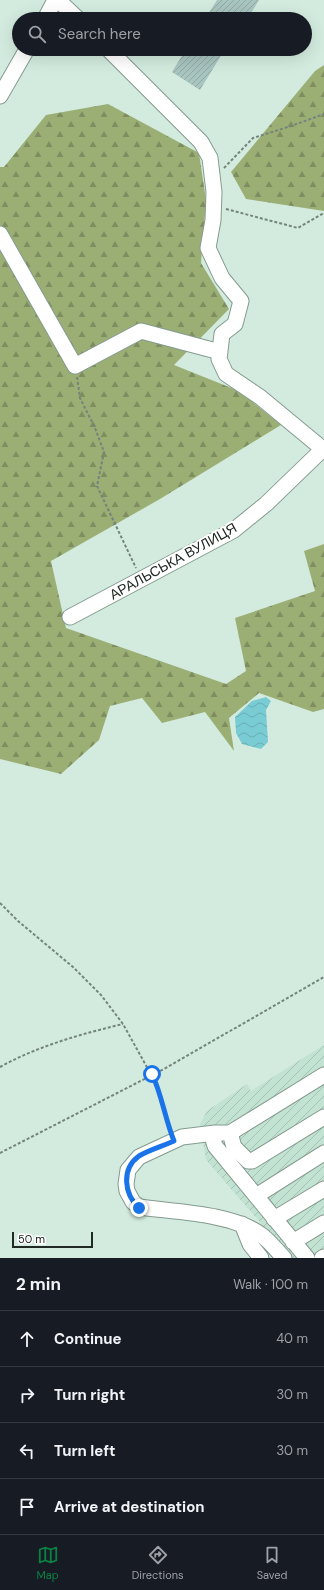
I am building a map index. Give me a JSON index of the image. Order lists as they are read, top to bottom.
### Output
{
  "streets": {
    "street": ["АРАЛЬСЬКА ВУЛИЦЯ"]
  },
  "scale_bar": "50 m",
  "page": {
    "search": "Search here",
    "scale": "50 m",
    "heading": ["2 min", "Walk · 100 m"],
    "list": [
      ["Continue", "40 m"],
      ["Turn right", "30 m"],
      ["Turn left", "30 m"],
      "Arrive at destination"
    ],
    "nav": ["Map", "Directions", "Saved"]
  }
}
